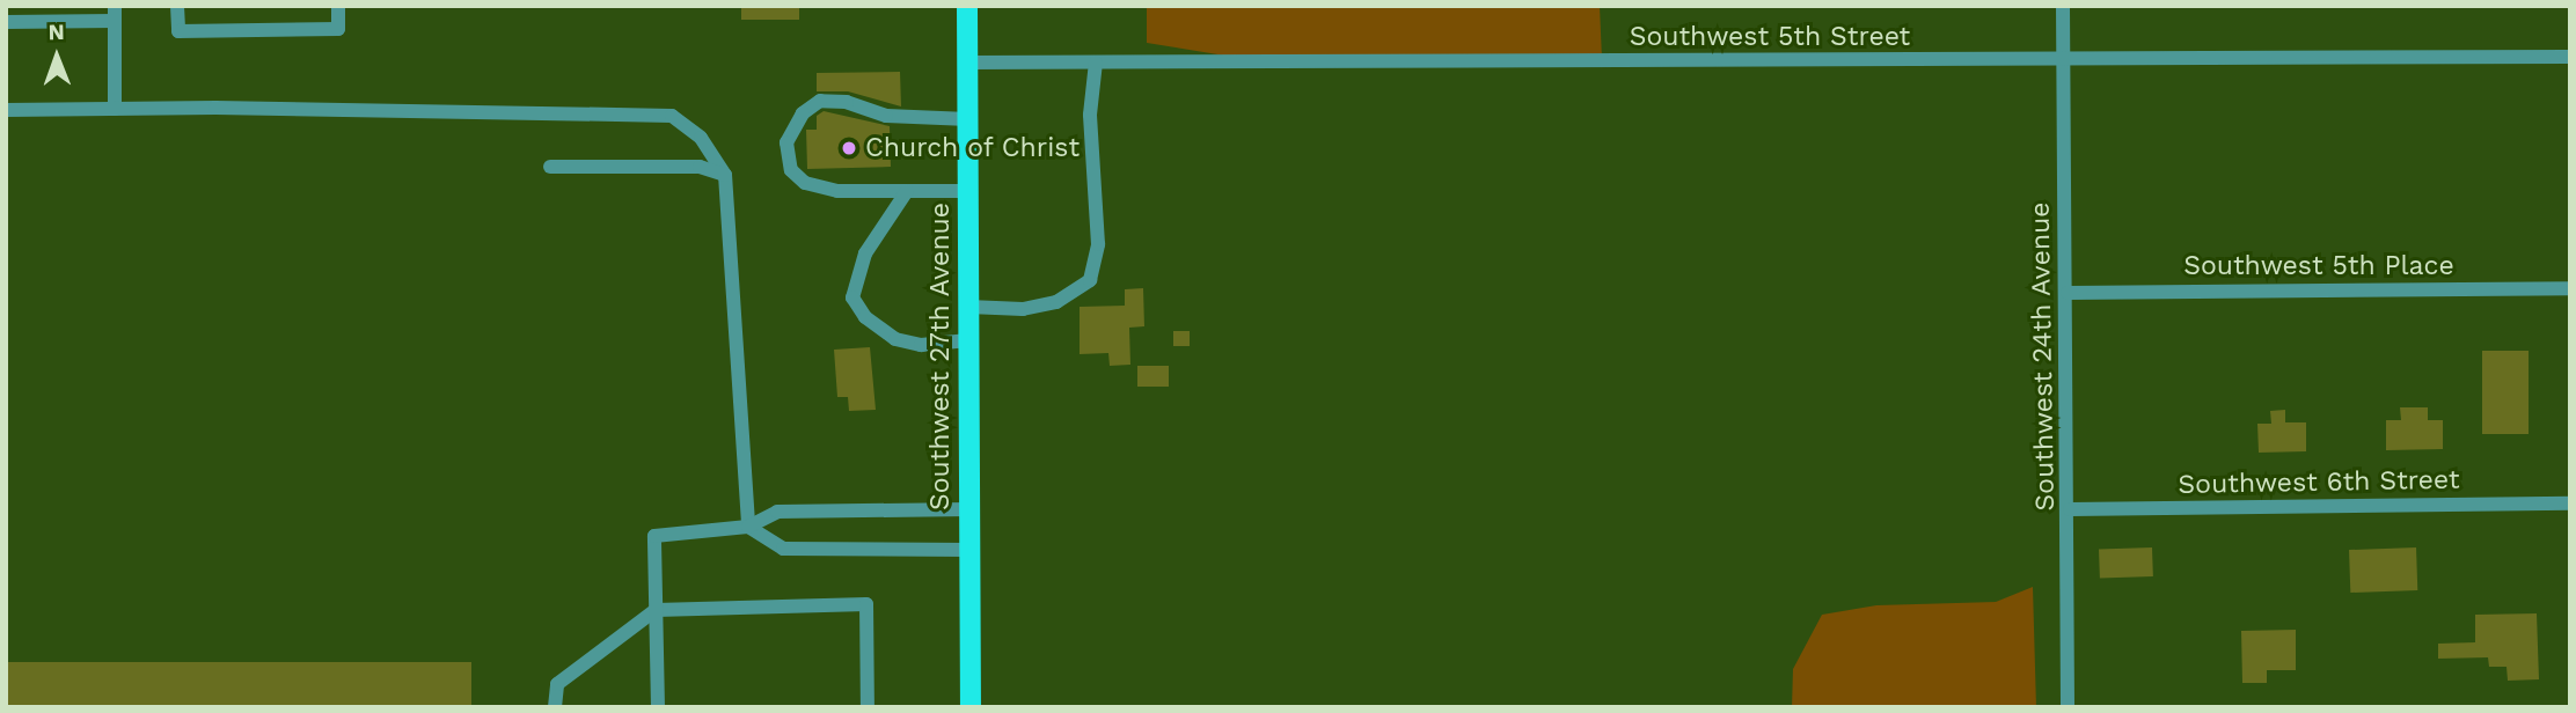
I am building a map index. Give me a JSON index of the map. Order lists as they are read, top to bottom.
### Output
{
  "streets": {
    "main road": ["Southwest 27th Avenue"],
    "street": [
      "Southwest 5th Street",
      "Southwest 5th Place",
      "Southwest 24th Avenue",
      "Southwest 6th Street"
    ]
  },
  "crossings": [
    ["Southwest 5th Street", "Southwest 27th Avenue"],
    ["Southwest 5th Street", "Southwest 24th Avenue"],
    ["Southwest 5th Place", "Southwest 24th Avenue"],
    ["Southwest 24th Avenue", "Southwest 6th Street"]
  ],
  "places": ["Church of Christ"],
  "north": "top"
}
